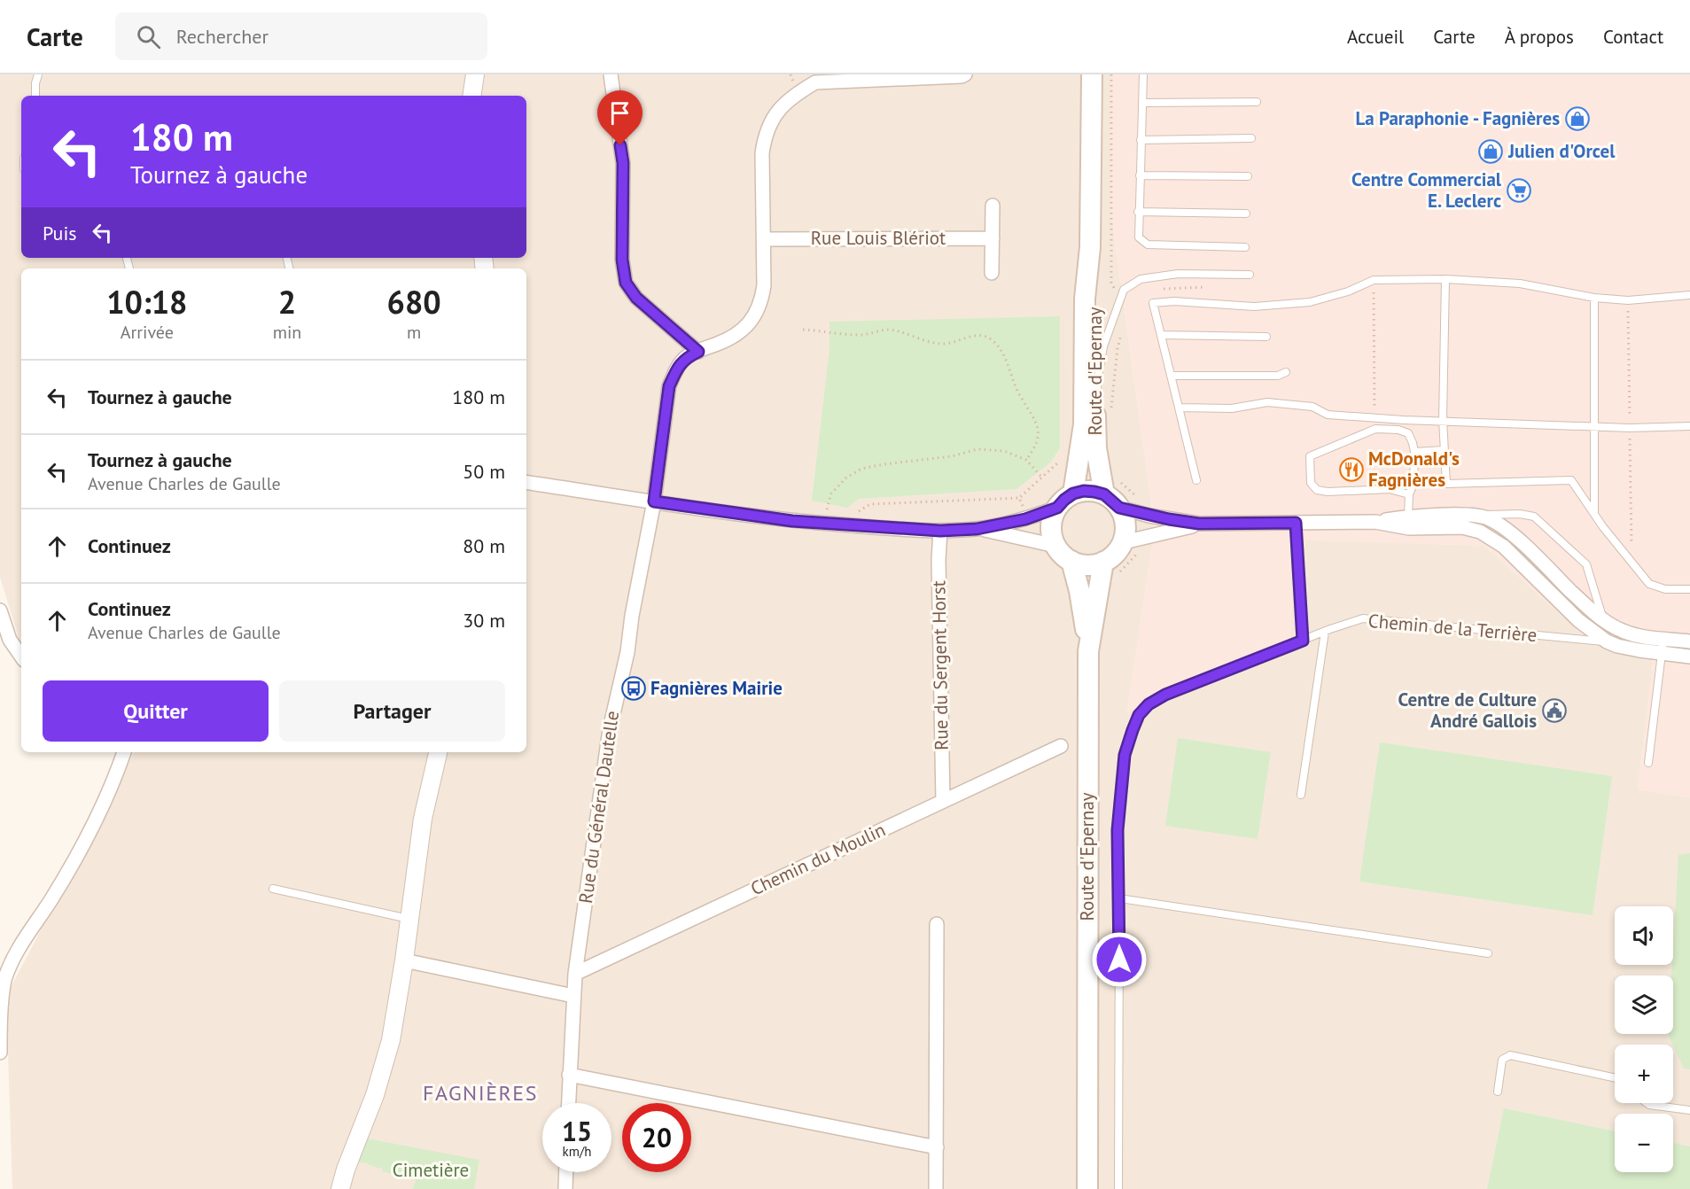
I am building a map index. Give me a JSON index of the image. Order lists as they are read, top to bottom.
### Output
{
  "streets": {
    "main road": ["Route d'Epernay"],
    "street": [
      "Rue Louis Blériot",
      "Rue du Sergent Horst",
      "Rue du Général Dautelle",
      "Chemin du Moulin"
    ],
    "lane": ["Chemin de la Terrière"]
  },
  "crossings": [
    ["Rue Louis Blériot", "Rue du Général Dautelle"],
    ["Rue du Sergent Horst", "Chemin du Moulin"],
    ["Rue du Général Dautelle", "Chemin du Moulin"]
  ],
  "districts": ["FAGNIÈRES"],
  "parks": ["Cimetière"],
  "places": {
    "shop": ["La Paraphonie - Fagnières", "Julien d'Orcel"],
    "supermarket": ["Centre Commercial E. Leclerc"],
    "restaurant": ["McDonald's Fagnières"],
    "bus stop": ["Fagnières Mairie"],
    "public building": ["Centre de Culture André Gallois"]
  },
  "page": {
    "header": "Carte",
    "search": "Rechercher",
    "nav": [
      "Accueil",
      "Carte",
      "À propos",
      "Contact"
    ],
    "turn": ["180 m", "Tournez à gauche"],
    "then": "Puis",
    "eta": [
      "10:18",
      "Arrivée",
      "2",
      "min",
      "680",
      "m"
    ],
    "list": [
      {
        "name": "Tournez à gauche",
        "value": "180 m"
      },
      {
        "name": "Tournez à gauche",
        "note": "Avenue Charles de Gaulle",
        "value": "50 m"
      },
      {
        "name": "Continuez",
        "value": "80 m"
      },
      {
        "name": "Continuez",
        "note": "Avenue Charles de Gaulle",
        "value": "30 m"
      }
    ],
    "buttons": ["Quitter", "Partager"],
    "map_buttons": ["+", "−"],
    "speed": "15 km/h",
    "limit": "20"
  }
}
